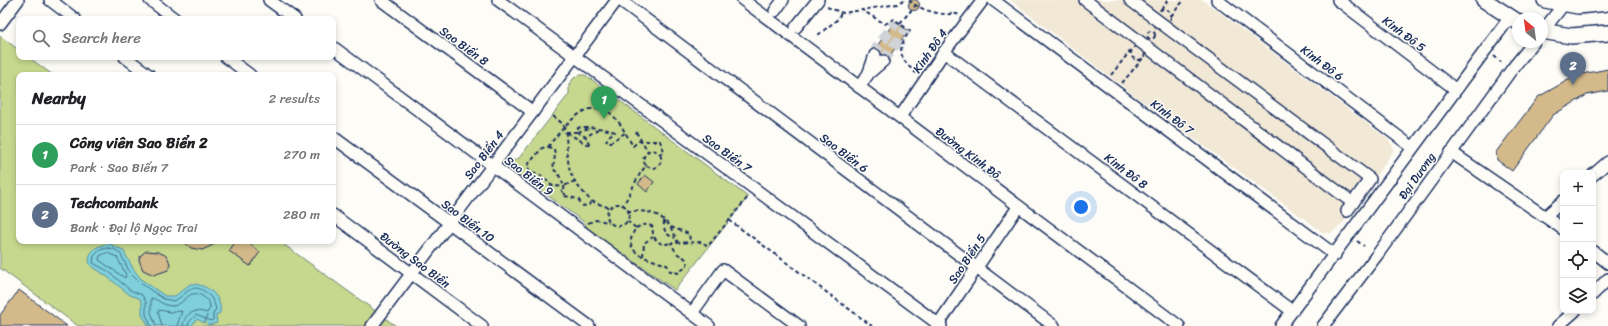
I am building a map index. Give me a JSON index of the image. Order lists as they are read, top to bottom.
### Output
{
  "streets": {
    "street": [
      "Kinh Đô 5",
      "Sao Biển 8",
      "Kinh Đô 4",
      "Kinh Đô 6",
      "Kinh Đô 7",
      "Sao Biển 7",
      "Sao Biển 6",
      "Đường Kinh Đô",
      "Sao Biển 4",
      "Kinh Đô 8",
      "Sao Biển 9",
      "Đại Dương",
      "Sao Biển 10",
      "Sao Biển 5",
      "Đường Sao Biển"
    ]
  },
  "crossings": [
    ["Sao Biển 8", "Sao Biển 4"],
    ["Kinh Đô 4", "Đường Kinh Đô"],
    ["Kinh Đô 4", "Kinh Đô 8"],
    ["Sao Biển 7", "Sao Biển 4"],
    ["Sao Biển 7", "Sao Biển 5"],
    ["Sao Biển 6", "Sao Biển 5"],
    ["Đường Kinh Đô", "Sao Biển 5"],
    ["Sao Biển 4", "Sao Biển 9"],
    ["Sao Biển 4", "Sao Biển 10"],
    ["Sao Biển 4", "Đường Sao Biển"]
  ],
  "north": "top left",
  "page": {
    "search": "Search here",
    "pins": ["2", "1"],
    "heading": ["Nearby", "2 results"],
    "list": [
      {
        "mark": "1",
        "name": "Công viên Sao Biển 2",
        "note": "Park · Sao Biển 7",
        "value": "270 m"
      },
      {
        "mark": "2",
        "name": "Techcombank",
        "note": "Bank · Đại lộ Ngọc Trai",
        "value": "280 m"
      }
    ],
    "map_buttons": ["+", "−"]
  }
}
